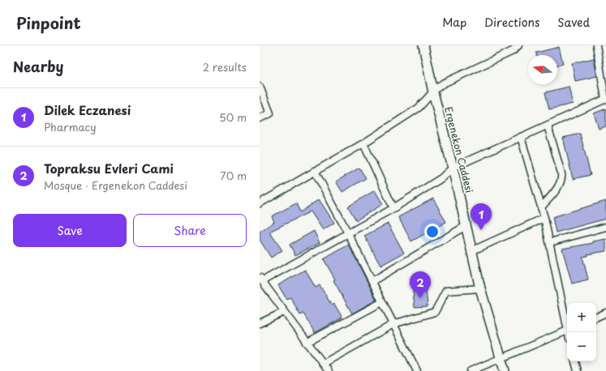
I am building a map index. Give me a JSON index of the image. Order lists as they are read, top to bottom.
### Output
{
  "streets": {
    "street": ["Ergenekon Caddesi"]
  },
  "north": "left",
  "page": {
    "header": "Pinpoint",
    "nav": ["Map", "Directions", "Saved"],
    "heading": ["Nearby", "2 results"],
    "list": [
      {
        "mark": "1",
        "name": "Dilek Eczanesi",
        "note": "Pharmacy",
        "value": "50 m"
      },
      {
        "mark": "2",
        "name": "Topraksu Evleri Cami",
        "note": "Mosque · Ergenekon Caddesi",
        "value": "70 m"
      }
    ],
    "pins": ["1", "2"],
    "buttons": ["Save", "Share"],
    "map_buttons": ["+", "−"]
  }
}
